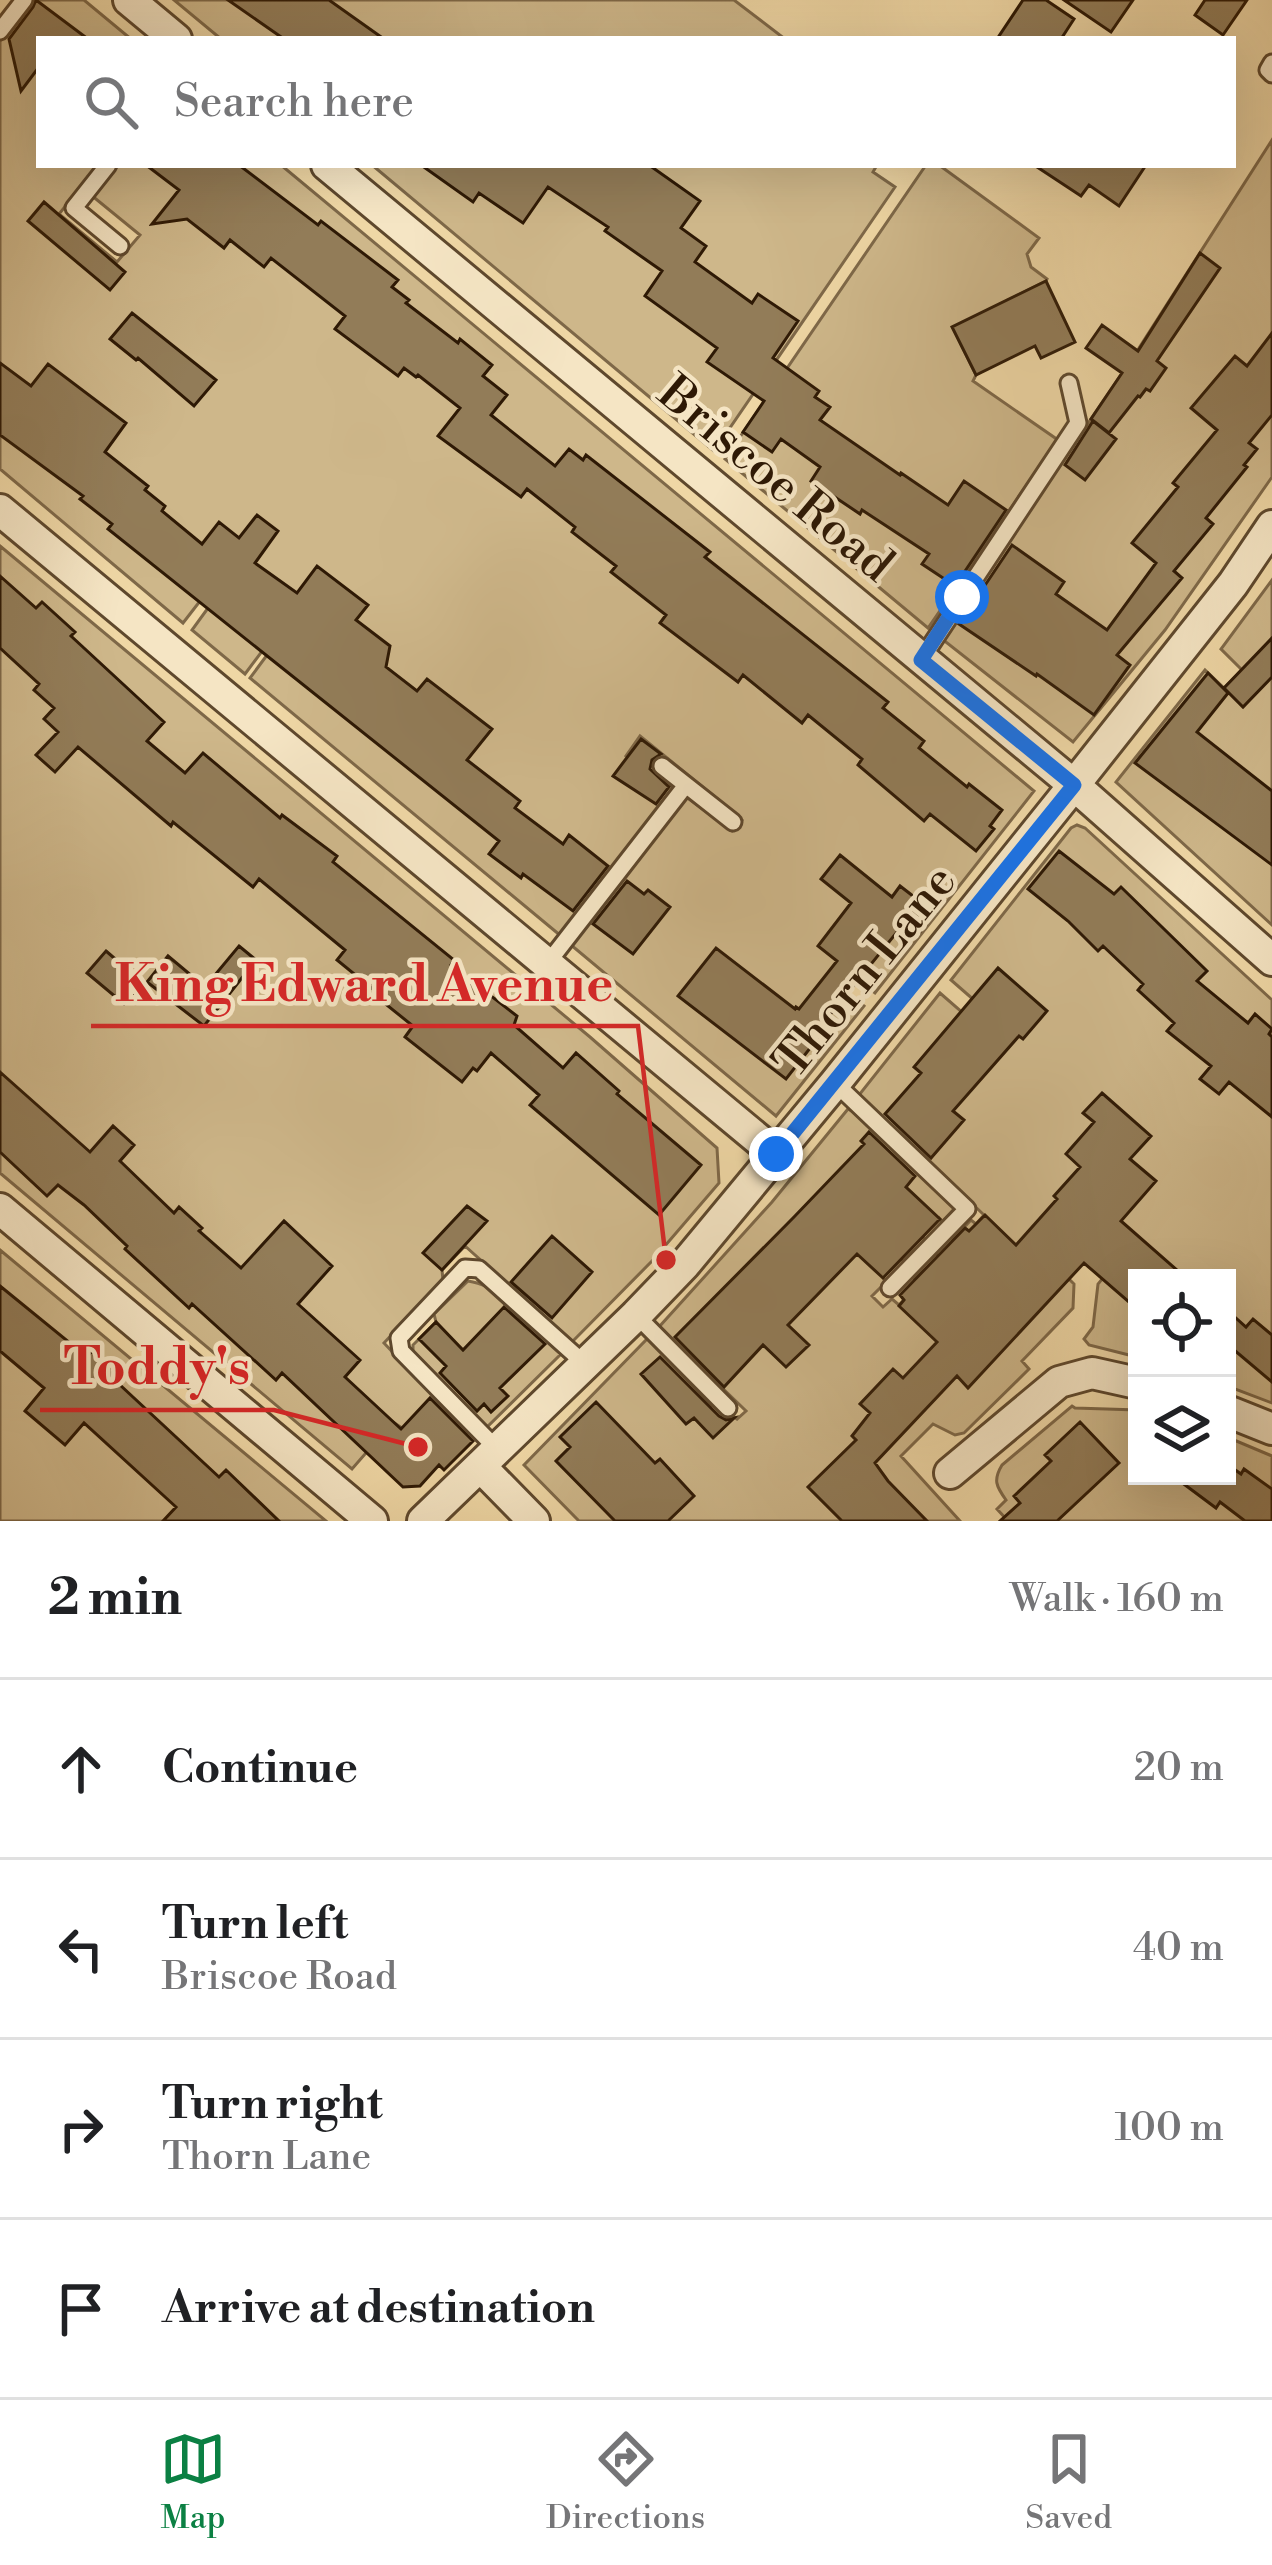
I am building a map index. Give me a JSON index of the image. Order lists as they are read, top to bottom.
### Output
{
  "streets": {
    "street": ["Briscoe Road", "Thorn Lane"]
  },
  "crossings": [
    ["Briscoe Road", "Thorn Lane"]
  ],
  "places": ["King Edward Avenue", "Toddy's"],
  "page": {
    "search": "Search here",
    "heading": ["2 min", "Walk · 160 m"],
    "list": [
      ["Continue", "20 m"],
      ["Turn left", "Briscoe Road", "40 m"],
      ["Turn right", "Thorn Lane", "100 m"],
      "Arrive at destination"
    ],
    "nav": ["Map", "Directions", "Saved"]
  }
}
